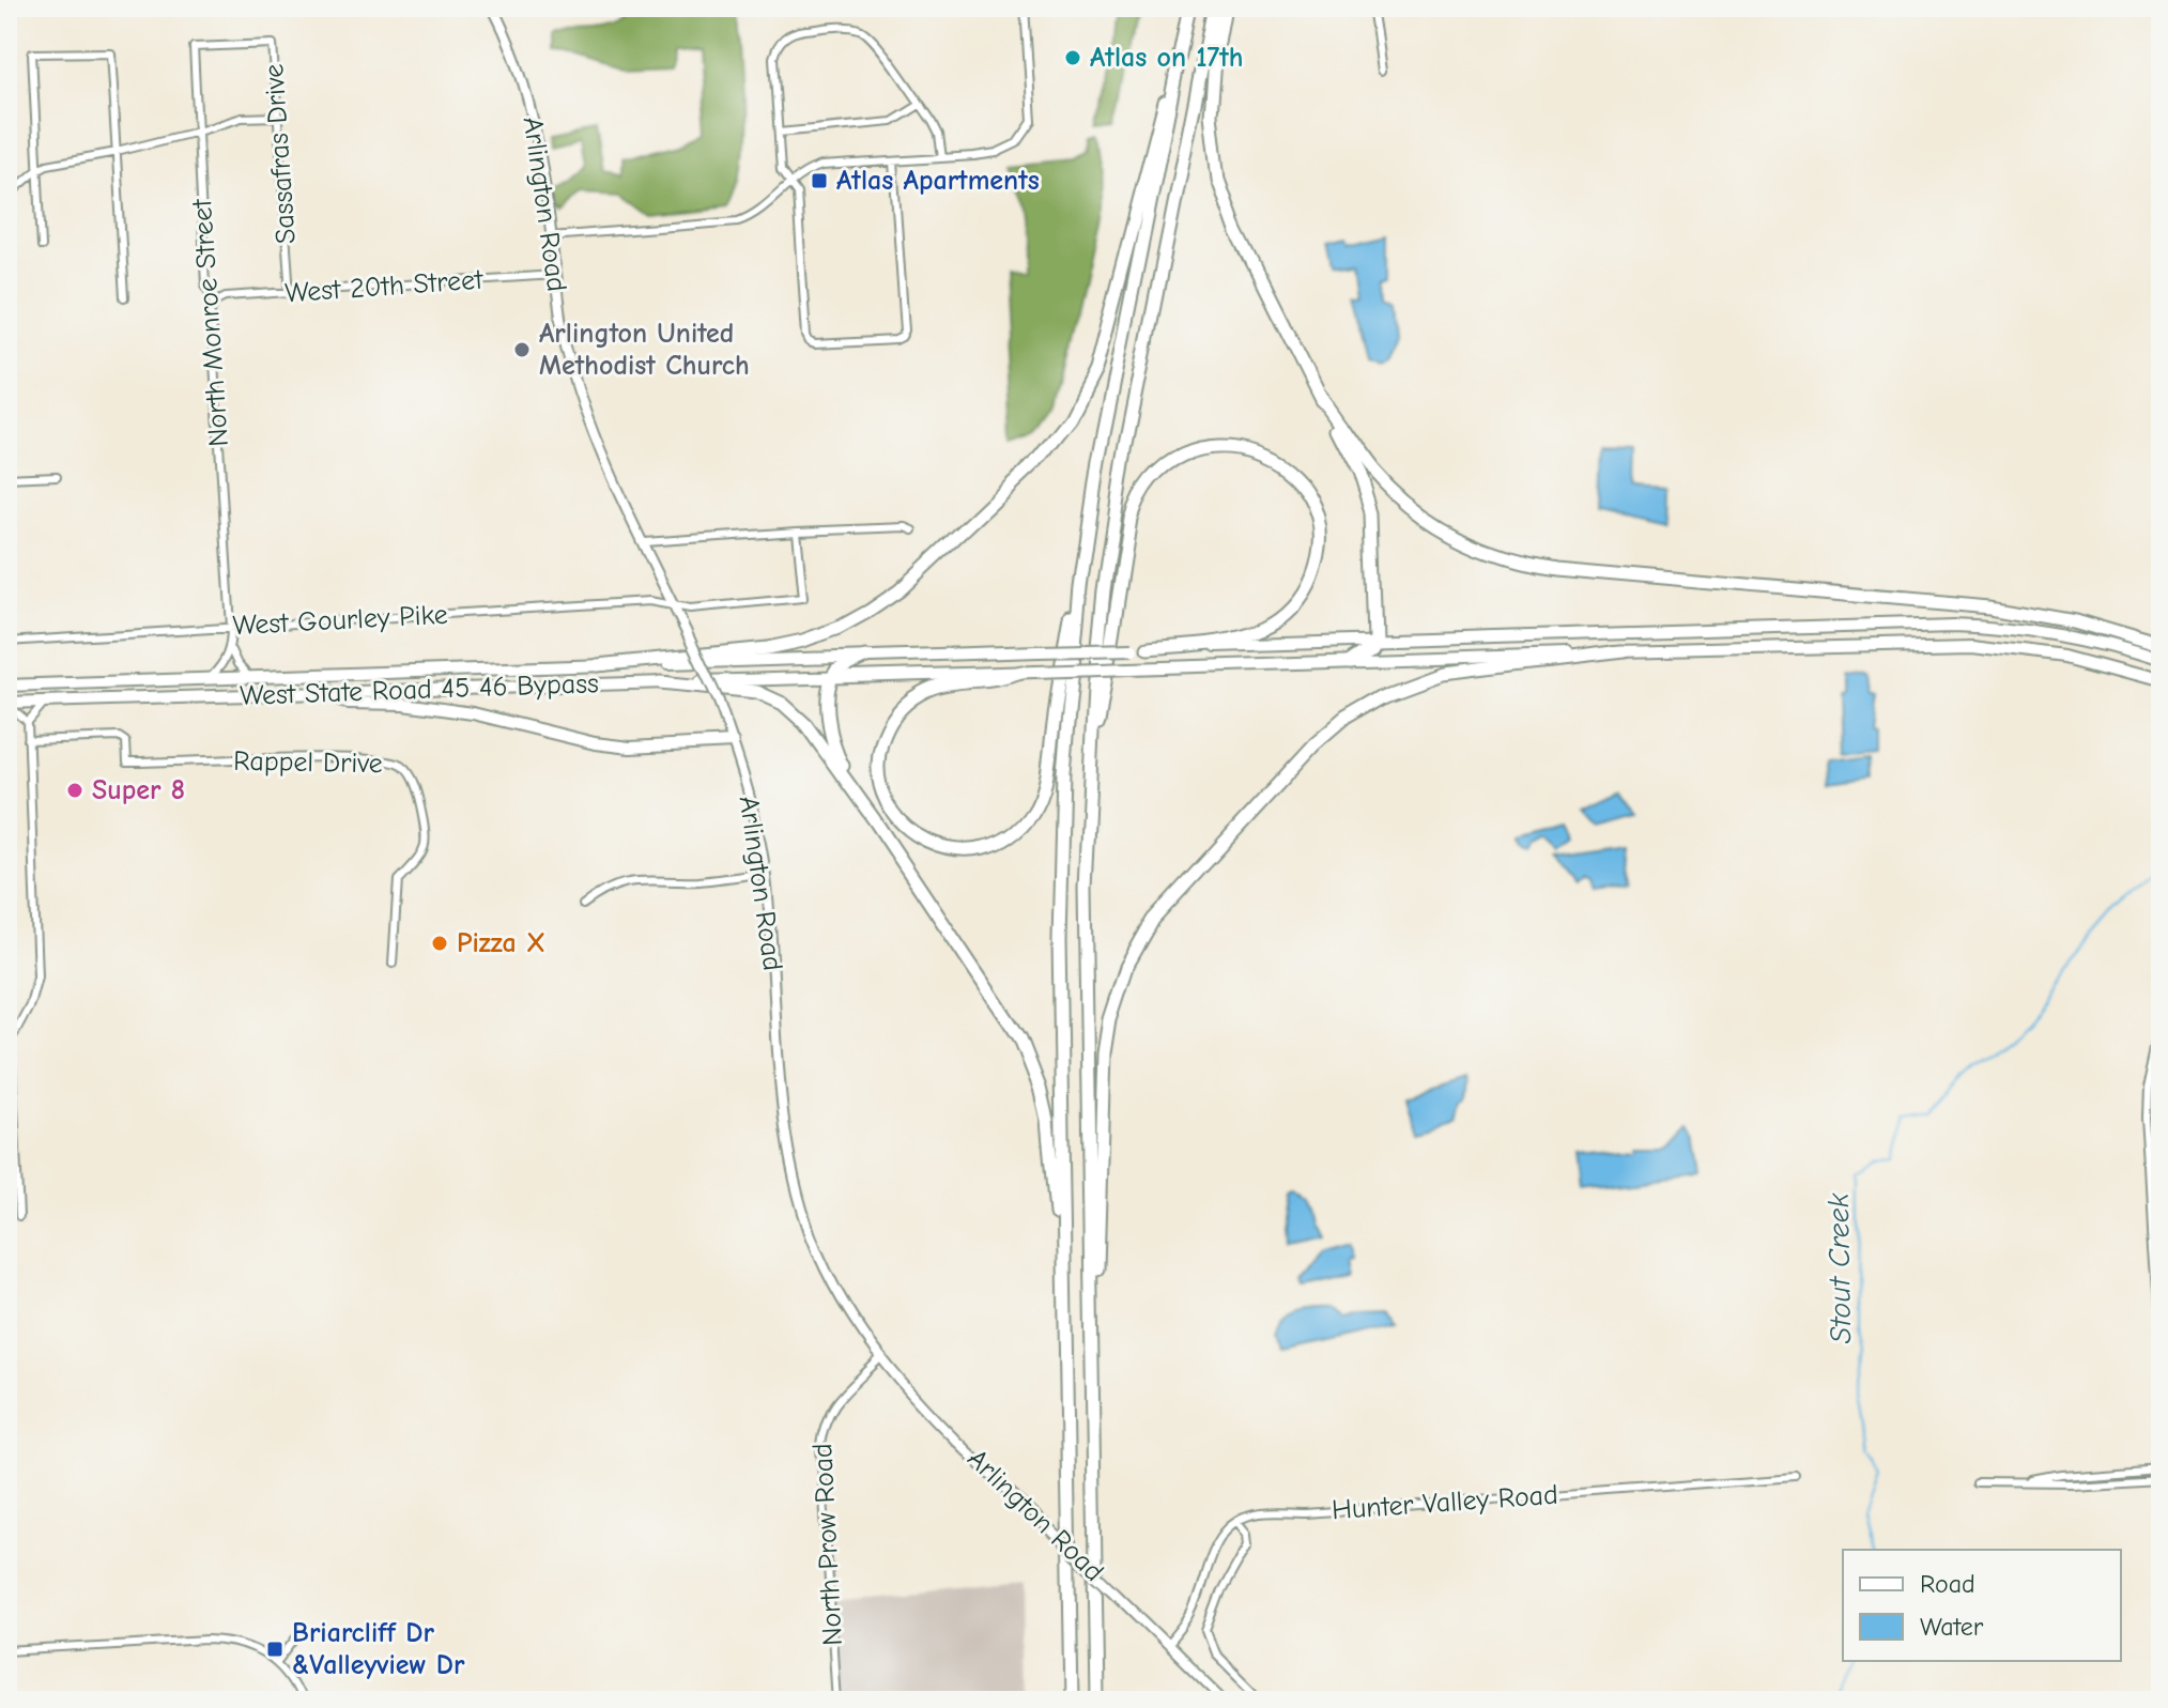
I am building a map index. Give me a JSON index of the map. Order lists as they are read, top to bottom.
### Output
{
  "streets": {
    "highway": ["West State Road 45 46 Bypass"],
    "street": [
      "Sassafras Drive",
      "Arlington Road",
      "West 20th Street",
      "North Monroe Street",
      "West Gourley Pike",
      "Rappel Drive",
      "Hunter Valley Road",
      "North Prow Road"
    ]
  },
  "crossings": [
    ["Sassafras Drive", "West 20th Street"],
    ["Sassafras Drive", "North Monroe Street"],
    ["Arlington Road", "West 20th Street"],
    ["Arlington Road", "West Gourley Pike"],
    ["Arlington Road", "North Prow Road"],
    ["West 20th Street", "North Monroe Street"],
    ["North Monroe Street", "West Gourley Pike"]
  ],
  "water": ["Stout Creek"],
  "places": {
    "other": [
      "Atlas on 17th",
      "Arlington United Methodist Church",
      "Super 8",
      "Pizza X"
    ],
    "transit": ["Atlas Apartments", "Briarcliff Dr &Valleyview Dr"]
  },
  "legend": ["Road", "Water"]
}
